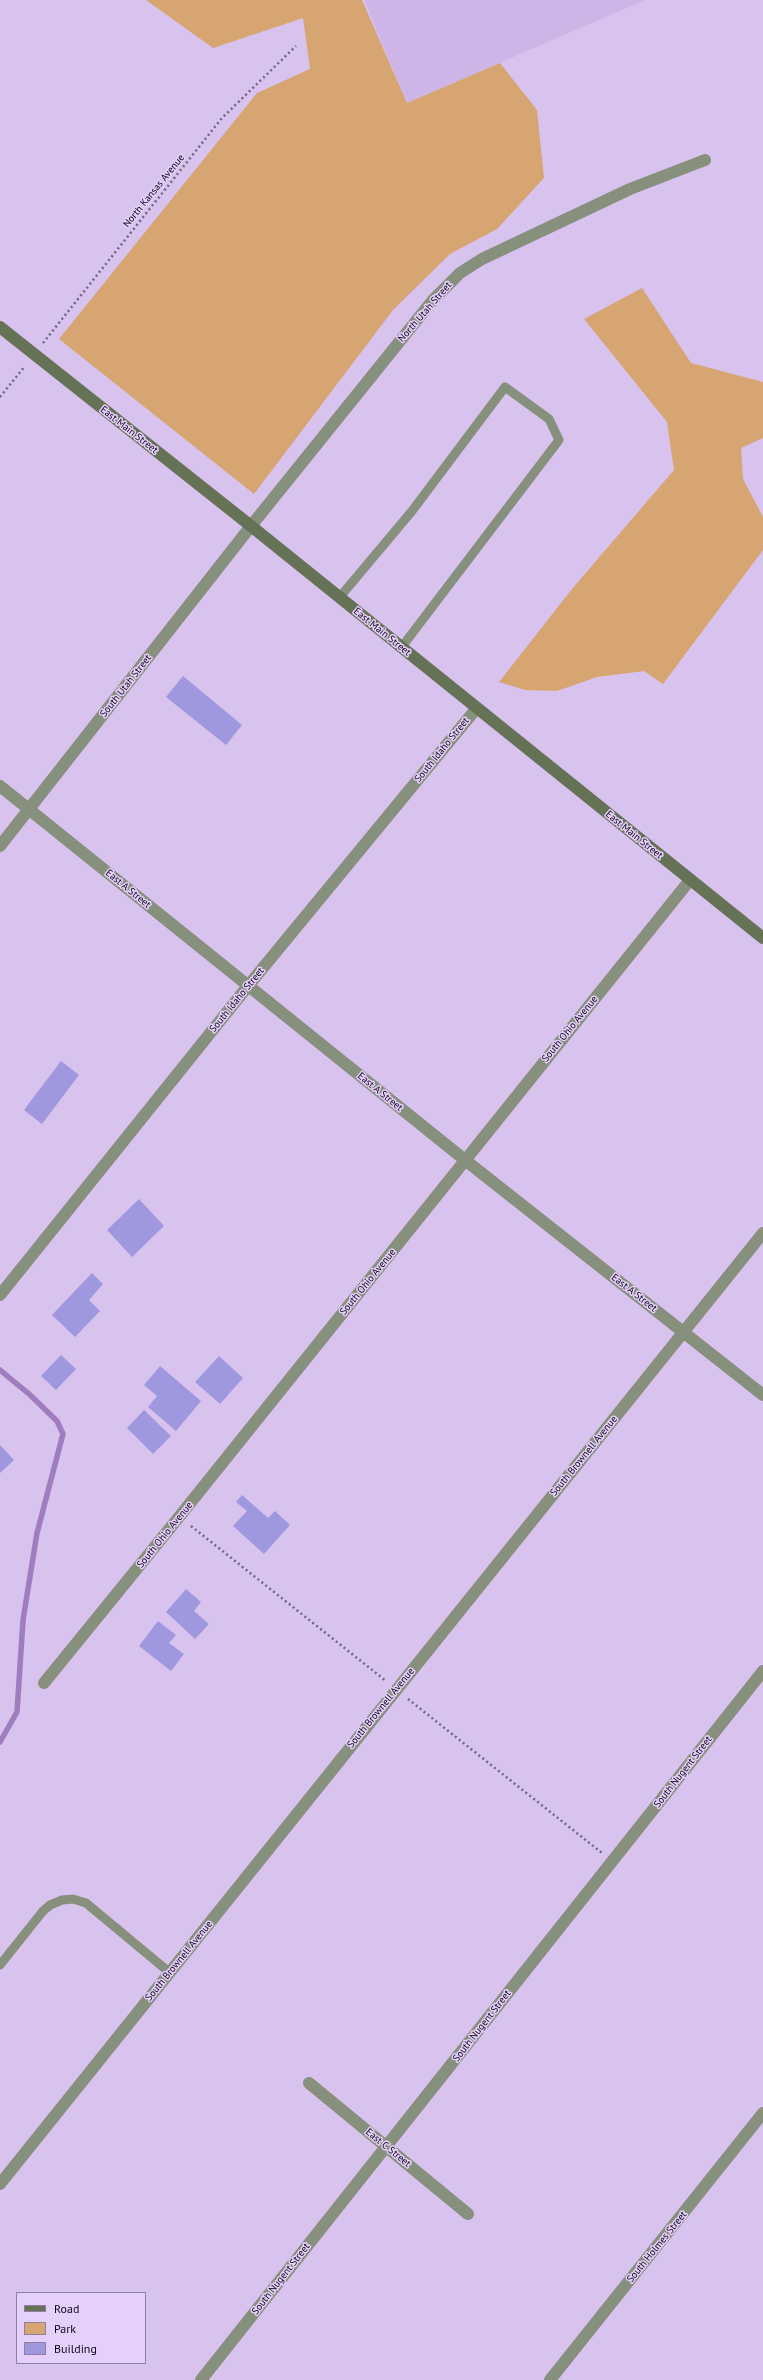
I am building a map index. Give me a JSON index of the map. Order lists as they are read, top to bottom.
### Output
{
  "streets": {
    "street": [
      "North Utah Street",
      "East Main Street",
      "South Utah Street",
      "South Idaho Street",
      "East A Street",
      "South Ohio Avenue",
      "South Brownell Avenue",
      "South Nugent Street",
      "East C Street",
      "South Holmes Street"
    ],
    "path": ["North Kansas Avenue"]
  },
  "crossings": [
    ["North Kansas Avenue", "East Main Street"],
    ["North Utah Street", "East Main Street"],
    ["North Utah Street", "South Utah Street"],
    ["East Main Street", "South Utah Street"],
    ["East Main Street", "South Idaho Street"],
    ["East Main Street", "South Ohio Avenue"],
    ["South Utah Street", "East A Street"],
    ["South Idaho Street", "East A Street"],
    ["East A Street", "South Ohio Avenue"],
    ["East A Street", "South Brownell Avenue"],
    ["South Nugent Street", "East C Street"]
  ],
  "legend": ["Road", "Park", "Building"]
}
